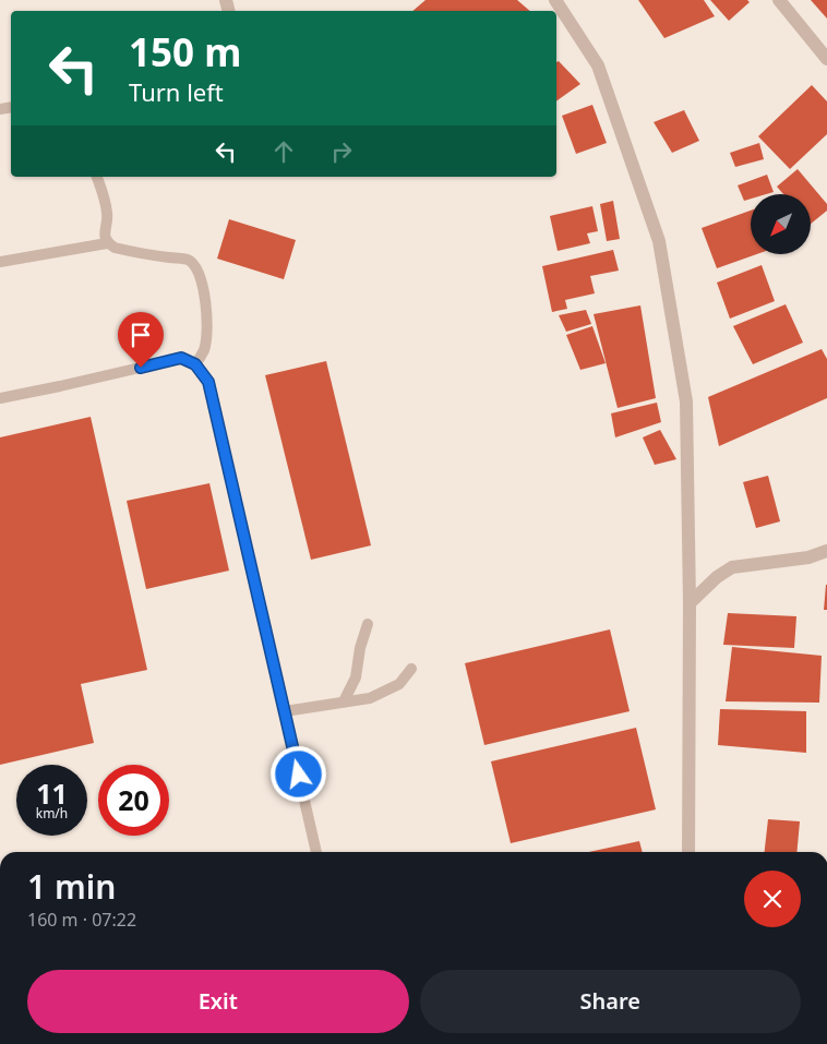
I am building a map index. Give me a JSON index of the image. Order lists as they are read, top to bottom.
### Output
{
  "north": "bottom left",
  "page": {
    "turn": ["150 m", "Turn left"],
    "speed": "11 km/h",
    "limit": "20",
    "heading": ["1 min", "160 m · 07:22"],
    "buttons": ["Exit", "Share"]
  }
}
